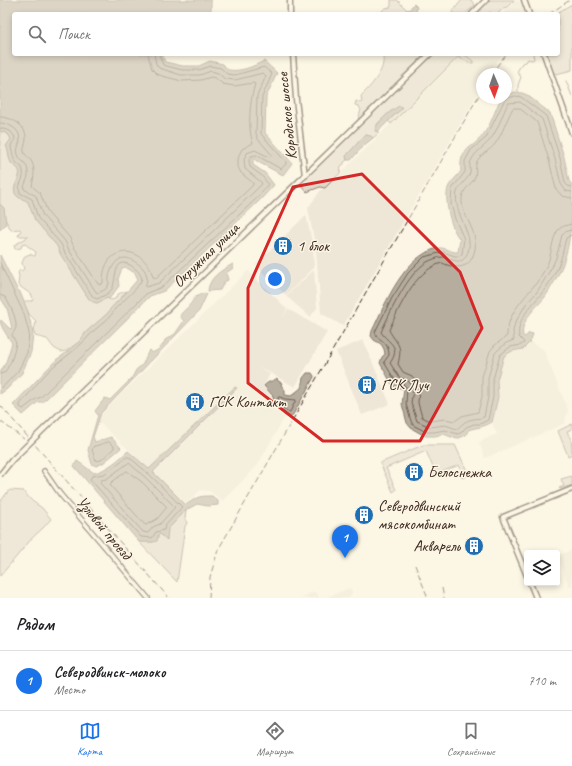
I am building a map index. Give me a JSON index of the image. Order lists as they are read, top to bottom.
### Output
{
  "streets": {
    "main road": ["Кородское шоссе", "Окружная улица"],
    "street": ["Узловой проезд"]
  },
  "crossings": [
    ["Кородское шоссе", "Окружная улица"]
  ],
  "places": {
    "building": [
      "1 блок",
      "ГСК Луч",
      "ГСК Контакт",
      "Белоснежка",
      "Северодвинский мясокомбинат",
      "Акварель"
    ]
  },
  "north": "bottom",
  "page": {
    "search": "Поиск",
    "pins": "1",
    "heading": "Рядом",
    "list": [
      {
        "mark": "1",
        "name": "Северодвинск-молоко",
        "note": "Место",
        "value": "710 m"
      }
    ],
    "nav": ["Карта", "Маршрут", "Сохранённые"]
  }
}
